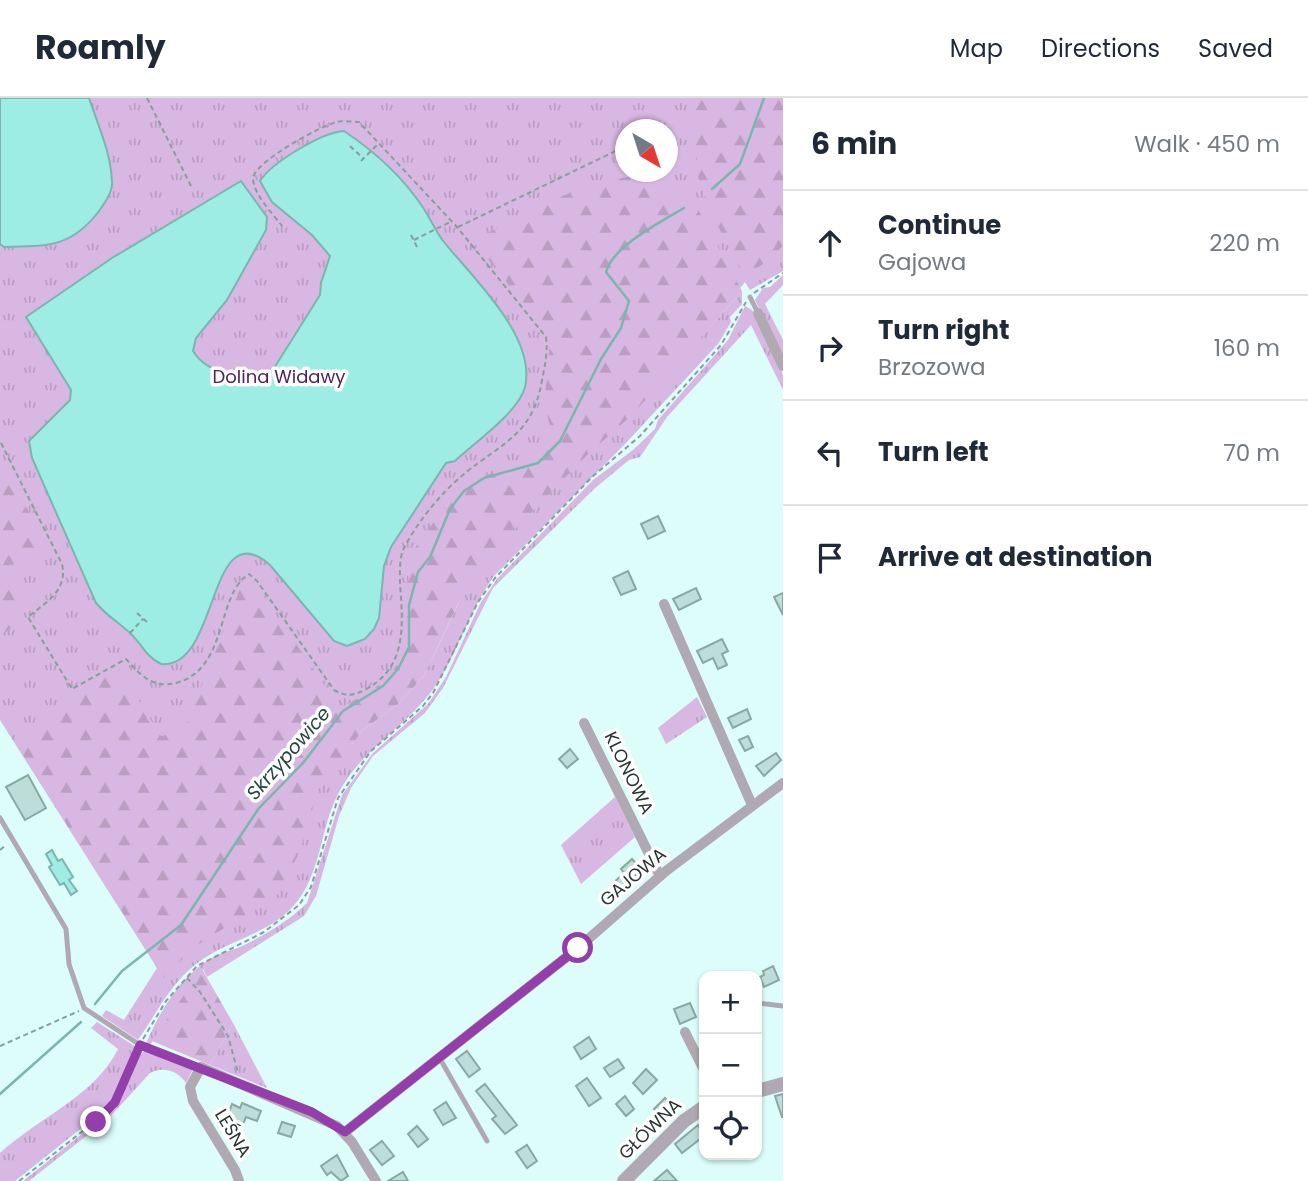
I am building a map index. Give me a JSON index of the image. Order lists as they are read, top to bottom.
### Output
{
  "streets": {
    "street": [
      "KLONOWA",
      "GAJOWA",
      "GŁÓWNA",
      "LEŚNA"
    ]
  },
  "crossings": [
    ["KLONOWA", "GAJOWA"]
  ],
  "water": ["Skrzypowice"],
  "parks": ["Dolina Widawy"],
  "north": "bottom right",
  "page": {
    "header": "Roamly",
    "nav": ["Map", "Directions", "Saved"],
    "heading": ["6 min", "Walk · 450 m"],
    "list": [
      ["Continue", "Gajowa", "220 m"],
      ["Turn right", "Brzozowa", "160 m"],
      ["Turn left", "70 m"],
      "Arrive at destination"
    ],
    "map_buttons": ["+", "−"]
  }
}
